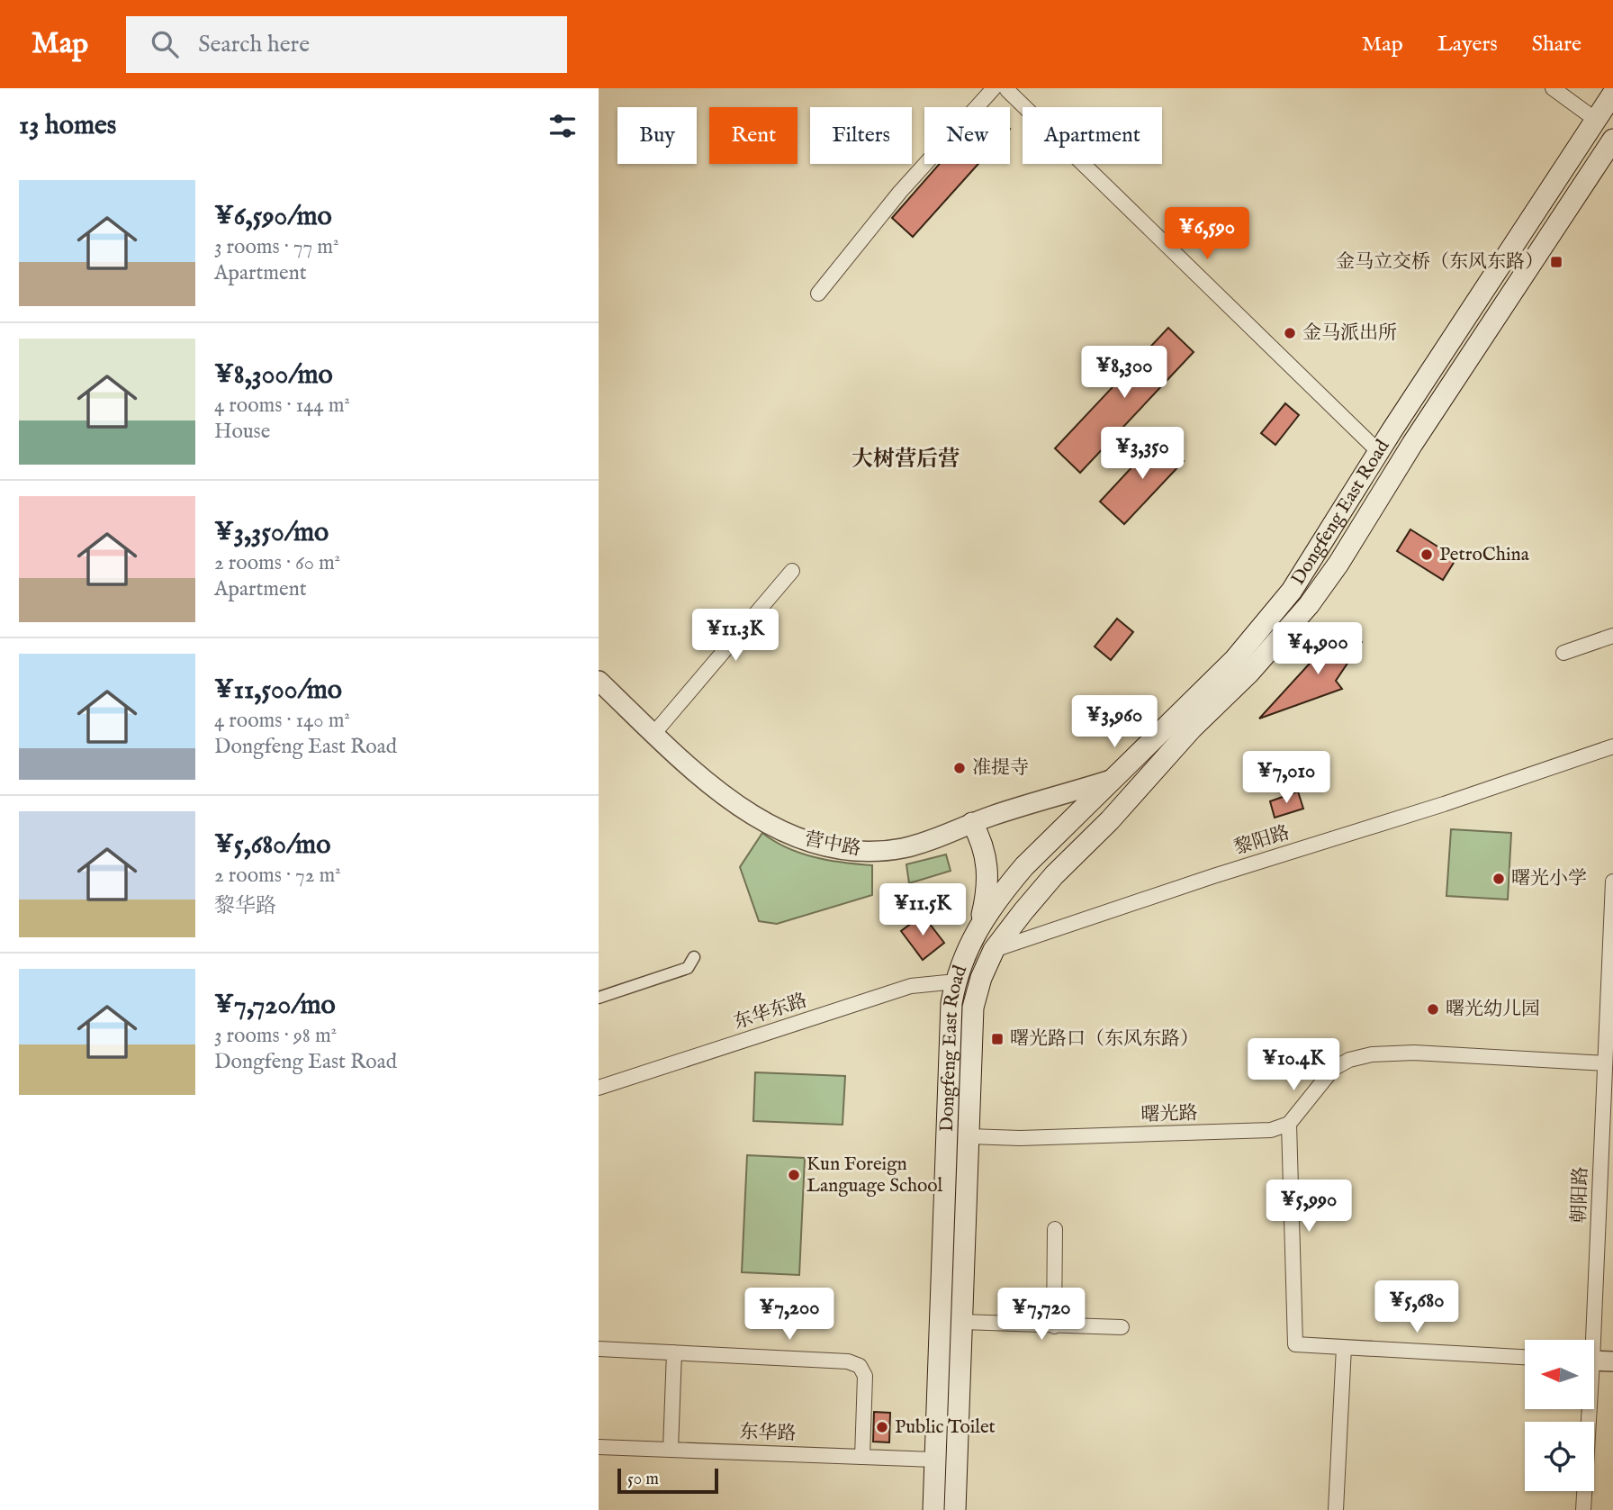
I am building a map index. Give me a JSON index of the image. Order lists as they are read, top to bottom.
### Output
{
  "streets": {
    "main road": ["Dongfeng East Road"],
    "street": [
      "黎阳路",
      "营中路",
      "东华东路",
      "曙光路",
      "朝阳路",
      "东华路"
    ]
  },
  "crossings": [
    ["Dongfeng East Road", "黎阳路"],
    ["Dongfeng East Road", "营中路"],
    ["Dongfeng East Road", "东华东路"],
    ["Dongfeng East Road", "曙光路"],
    ["Dongfeng East Road", "东华路"]
  ],
  "districts": ["大树营后营"],
  "places": {
    "transit": ["金马立交桥（东风东路）", "曙光路口（东风东路）"],
    "other": [
      "金马派出所",
      "PetroChina",
      "准提寺",
      "曙光小学",
      "曙光幼儿园",
      "Kun Foreign Language School",
      "Public Toilet"
    ]
  },
  "scale_bar": "50 m",
  "north": "left",
  "page": {
    "header": "Map",
    "search": "Search here",
    "nav": ["Map", "Layers", "Share"],
    "heading": "13 homes",
    "chip": [
      "Buy",
      "Rent",
      "Filters",
      "New",
      "Apartment"
    ],
    "list": [
      {
        "name": "¥6,590/mo",
        "note": "3 rooms · 77 m² · Apartment"
      },
      {
        "name": "¥8,300/mo",
        "note": "4 rooms · 144 m² · House"
      },
      {
        "name": "¥3,350/mo",
        "note": "2 rooms · 60 m² · Apartment"
      },
      {
        "name": "¥11,500/mo",
        "note": "4 rooms · 140 m² · Dongfeng East Road"
      },
      {
        "name": "¥5,680/mo",
        "note": "2 rooms · 72 m² · 黎华路"
      },
      {
        "name": "¥7,720/mo",
        "note": "3 rooms · 98 m² · Dongfeng East Road"
      }
    ],
    "price": [
      "¥6,590",
      "¥8,300",
      "¥3,350",
      "¥11.3K",
      "¥4,900",
      "¥3,960",
      "¥7,010",
      "¥11.5K",
      "¥10.4K",
      "¥5,990",
      "¥5,680",
      "¥7,200",
      "¥7,720"
    ],
    "scale": "50 m"
  }
}
